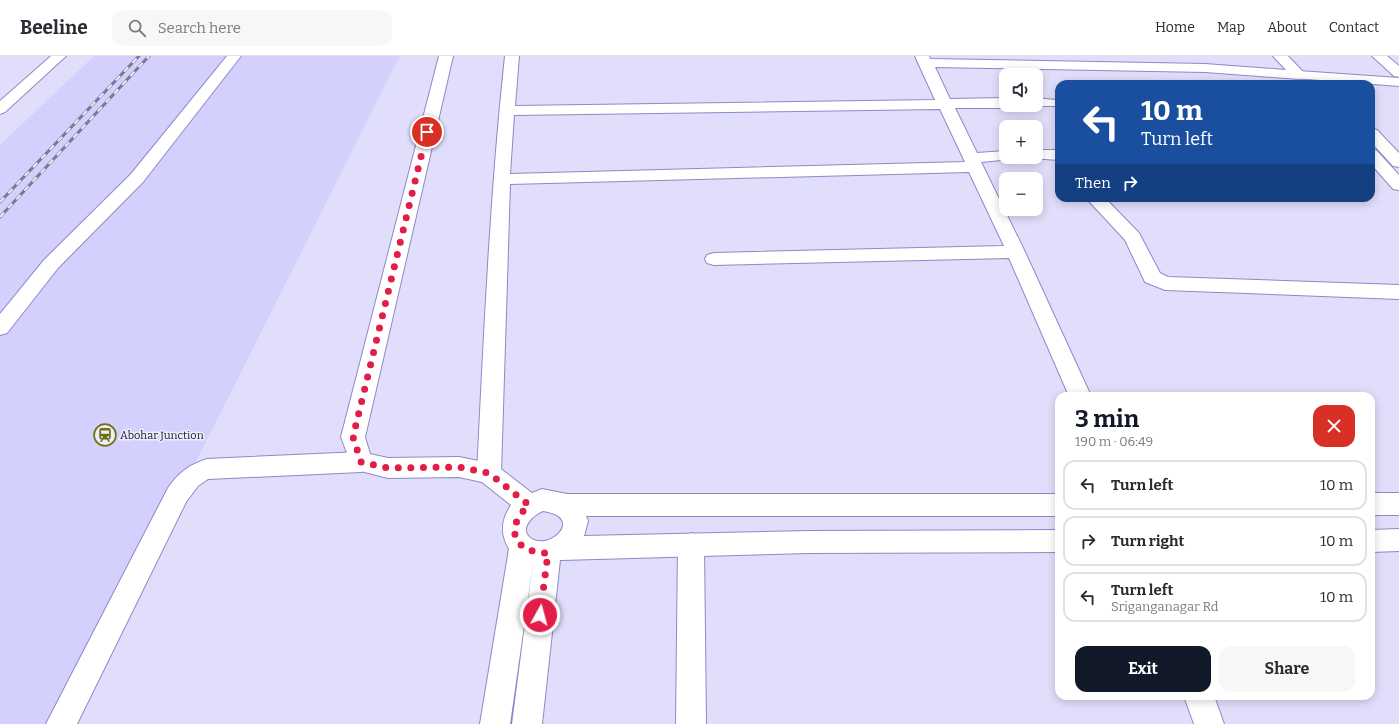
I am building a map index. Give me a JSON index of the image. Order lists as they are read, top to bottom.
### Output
{
  "places": {
    "station": ["Abohar Junction"]
  },
  "page": {
    "header": "Beeline",
    "search": "Search here",
    "nav": [
      "Home",
      "Map",
      "About",
      "Contact"
    ],
    "map_buttons": ["+", "−"],
    "turn": ["10 m", "Turn left"],
    "then": "Then",
    "heading": ["3 min", "190 m · 06:49"],
    "list": [
      {
        "name": "Turn left",
        "value": "10 m"
      },
      {
        "name": "Turn right",
        "value": "10 m"
      },
      {
        "name": "Turn left",
        "note": "Sriganganagar Rd",
        "value": "10 m"
      }
    ],
    "buttons": ["Exit", "Share"]
  }
}
